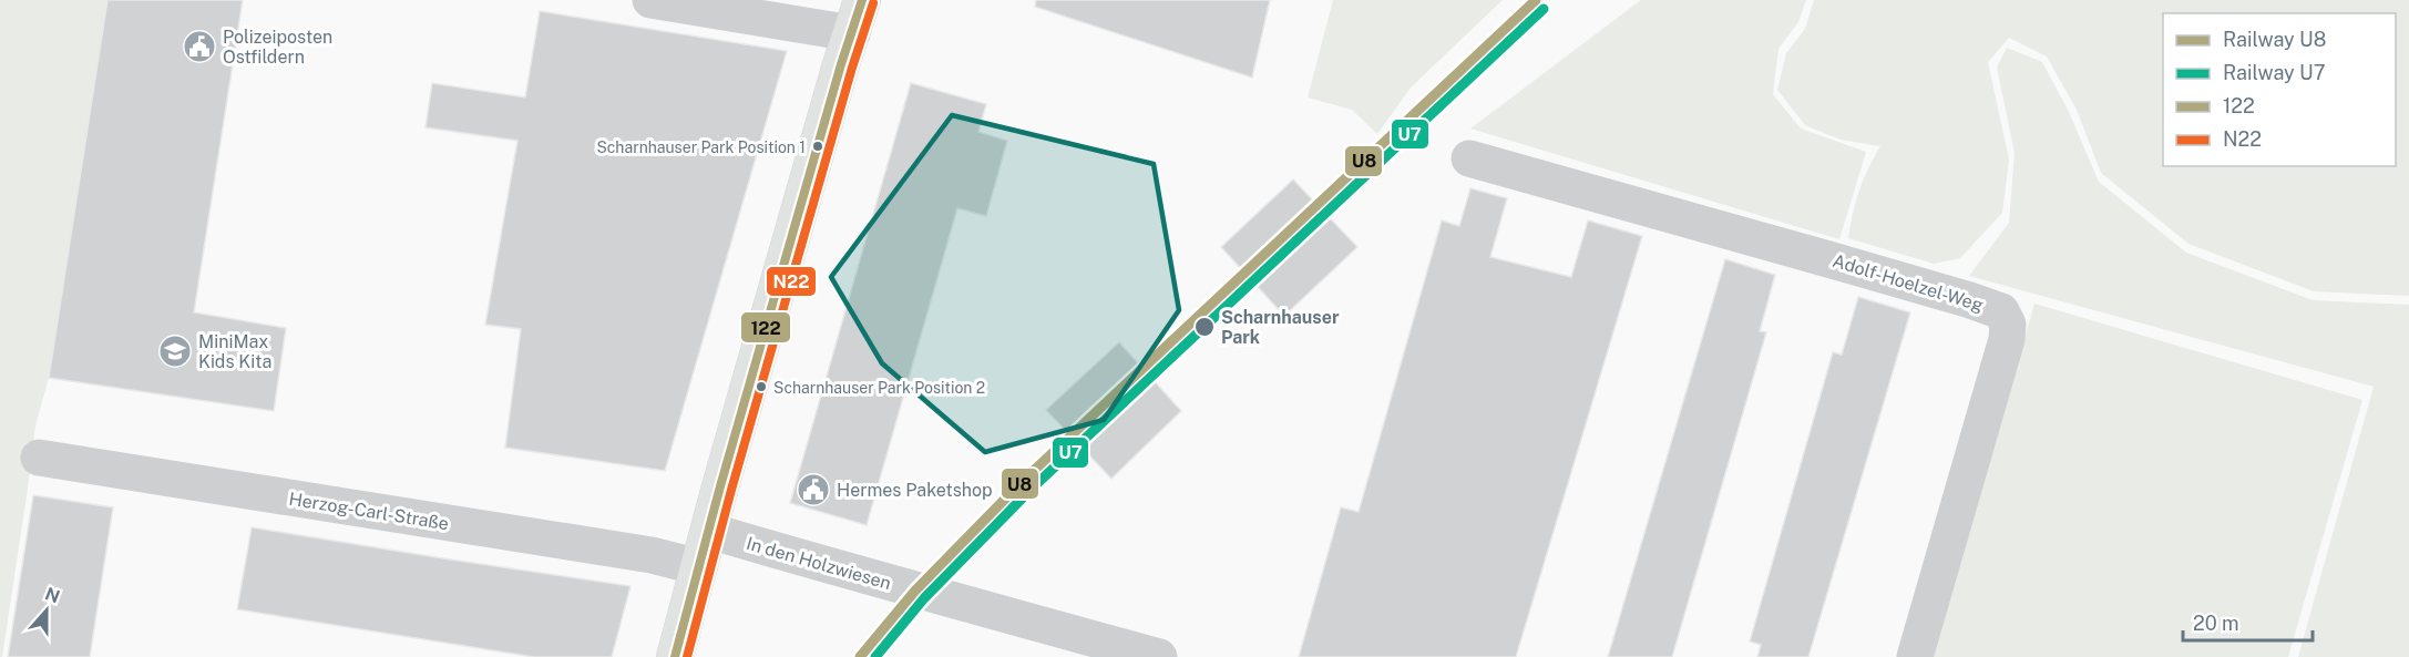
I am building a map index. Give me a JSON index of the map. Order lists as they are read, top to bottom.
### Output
{
  "streets": {
    "street": ["Adolf-Hoelzel-Weg", "Herzog-Carl-Straße", "In den Holzwiesen"]
  },
  "places": {
    "public building": ["Polizeiposten Ostfildern", "Hermes Paketshop"],
    "other": ["Scharnhauser Park Position 1", "Scharnhauser Park", "Scharnhauser Park Position 2"],
    "school or university": ["MiniMax Kids Kita"]
  },
  "lines": [
    "rail line U8",
    "transit line 122",
    "transit line N22",
    "rail line U7"
  ],
  "legend": [
    "Railway U8",
    "Railway U7",
    "122",
    "N22"
  ],
  "scale_bar": "20 m",
  "north": "top"
}
